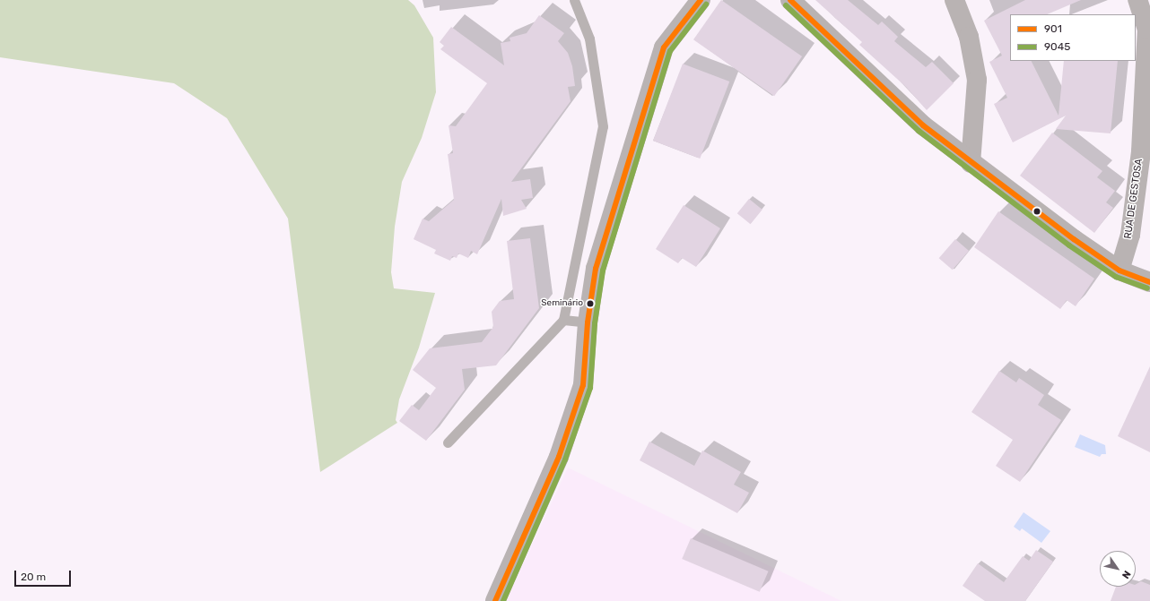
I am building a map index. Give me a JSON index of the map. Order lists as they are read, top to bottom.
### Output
{
  "streets": {
    "street": ["RUA DE GESTOSA"]
  },
  "places": ["Seminário"],
  "lines": ["transit line 901", "transit line 9045"],
  "legend": ["901", "9045"],
  "scale_bar": "20 m",
  "north": "bottom right"
}
